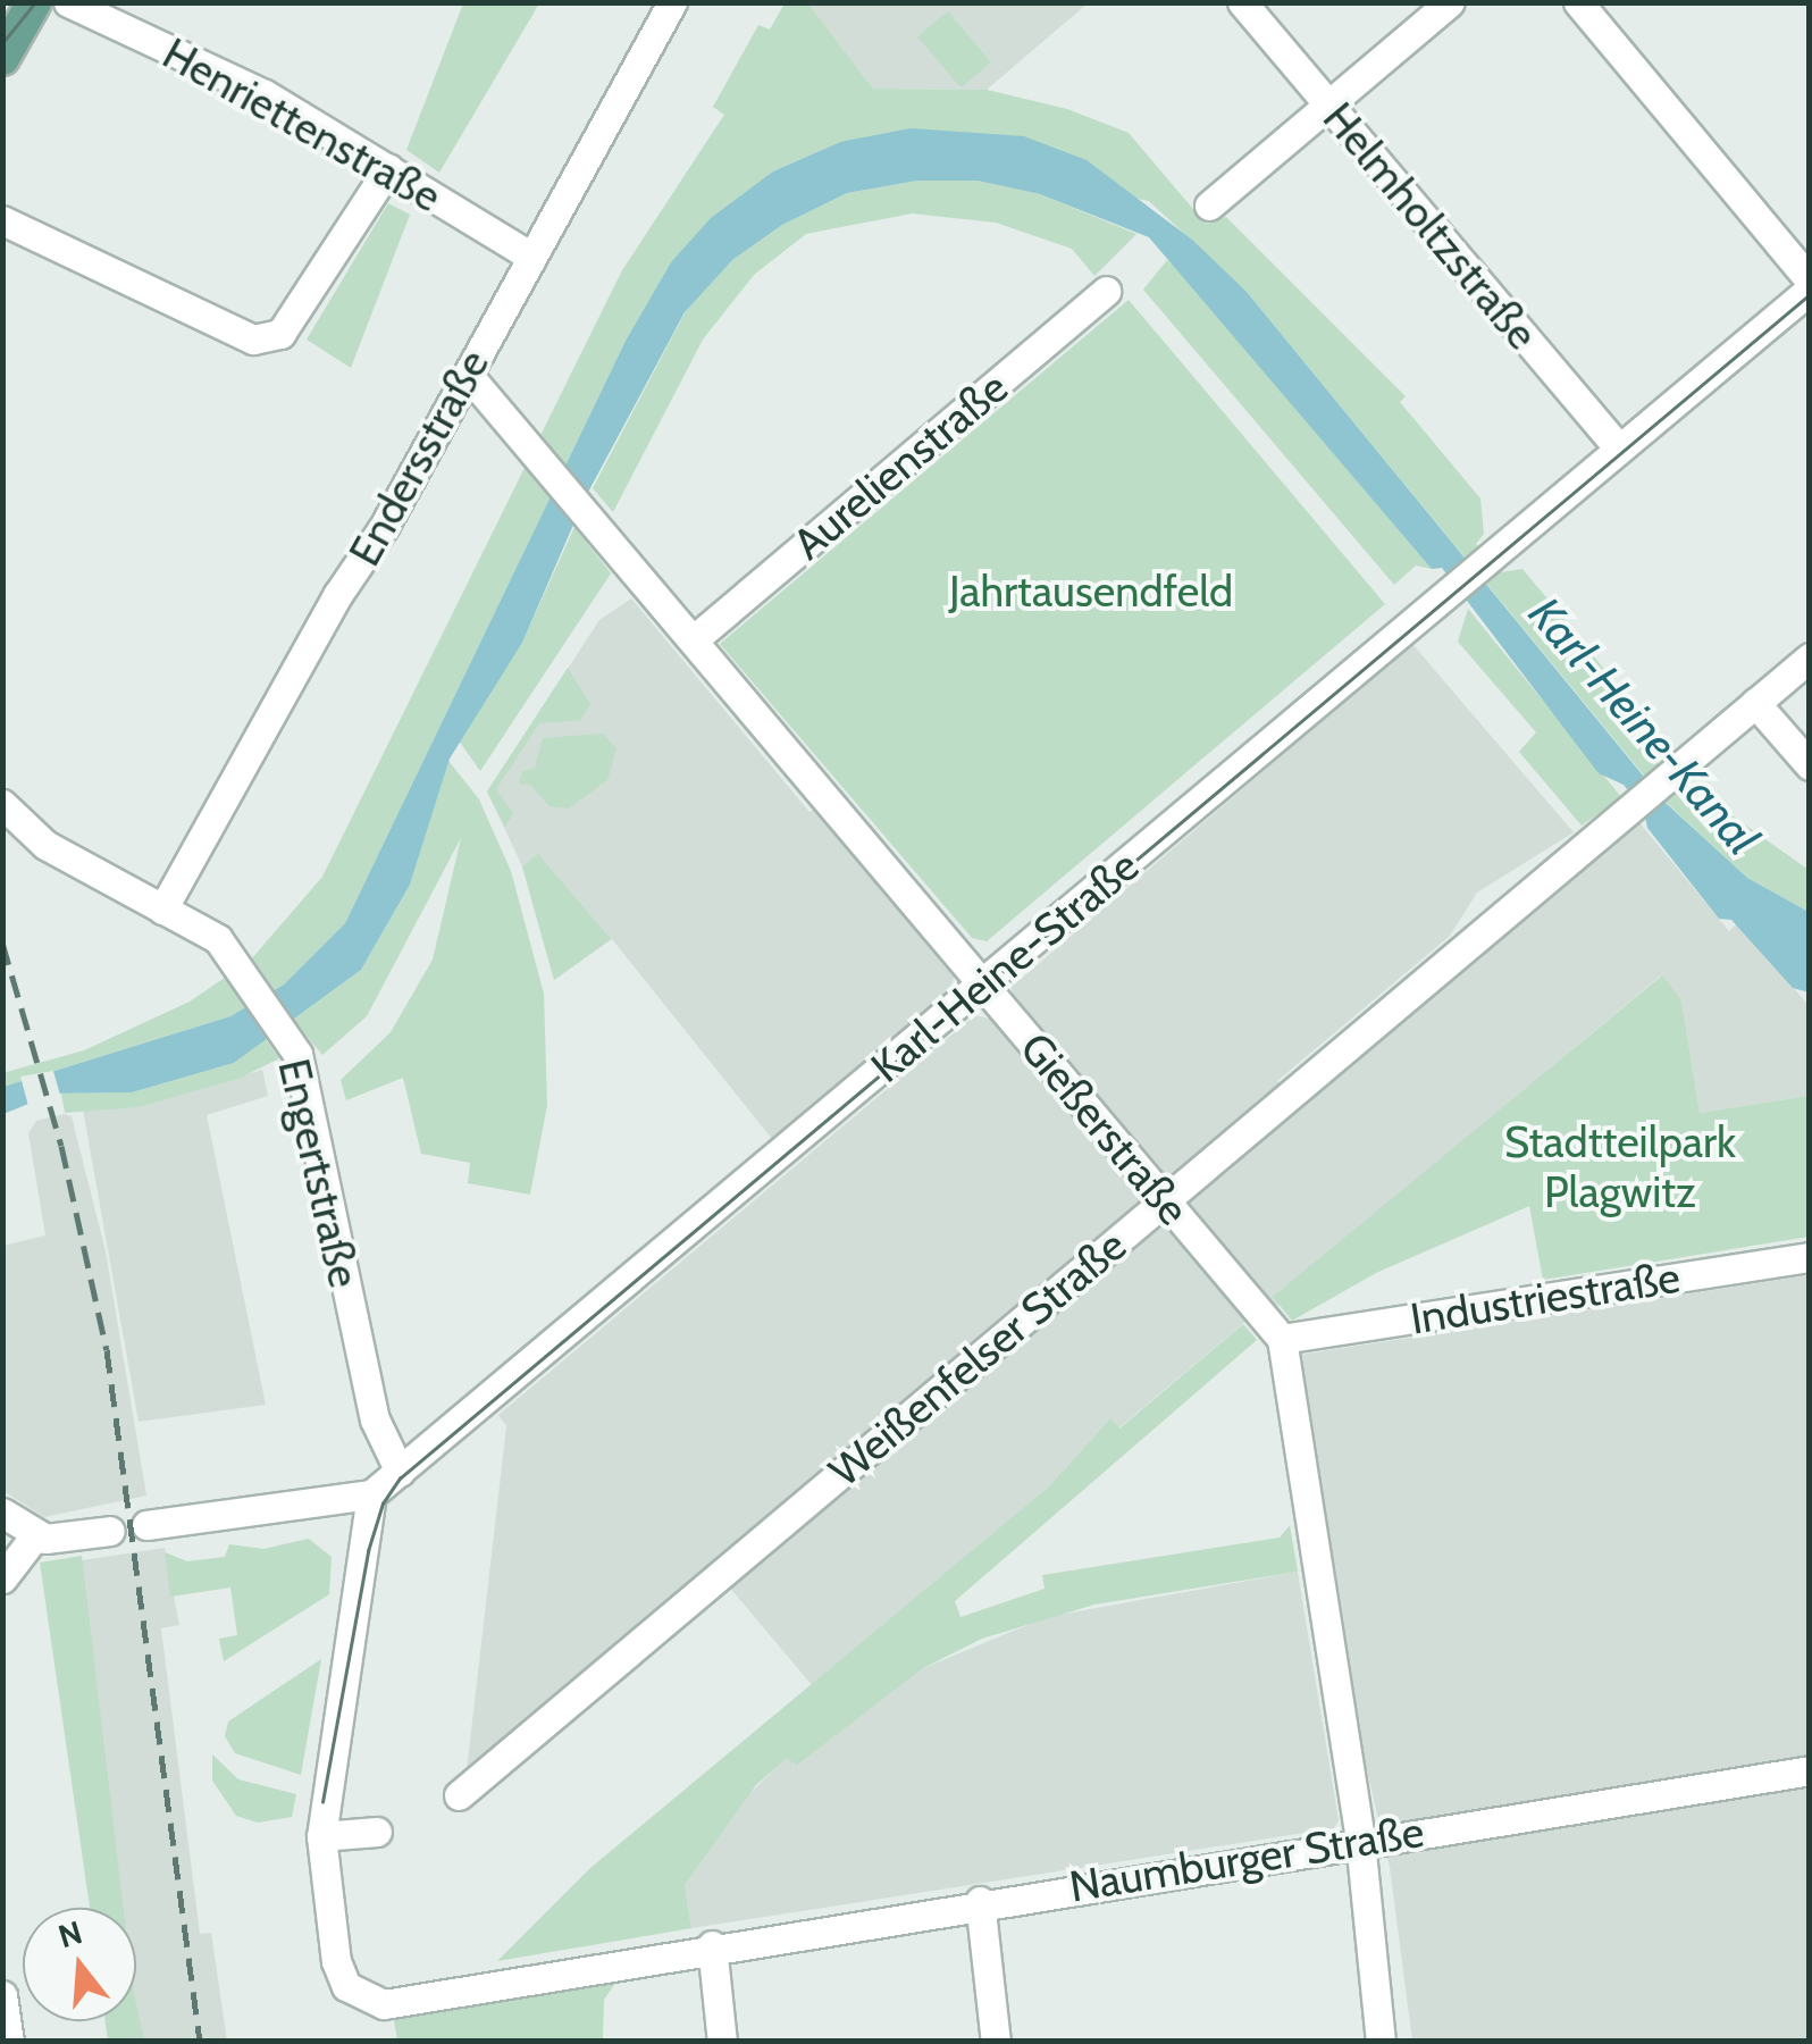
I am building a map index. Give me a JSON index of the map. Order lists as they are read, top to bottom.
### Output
{
  "streets": {
    "street": [
      "Henriettenstraße",
      "Helmholtzstraße",
      "Endersstraße",
      "Aurelienstraße",
      "Karl-Heine-Straße",
      "Gießerstraße",
      "Engertstraße",
      "Industriestraße",
      "Weißenfelser Straße",
      "Naumburger Straße"
    ]
  },
  "crossings": [
    ["Henriettenstraße", "Endersstraße"],
    ["Helmholtzstraße", "Karl-Heine-Straße"],
    ["Endersstraße", "Gießerstraße"],
    ["Endersstraße", "Engertstraße"],
    ["Aurelienstraße", "Gießerstraße"],
    ["Karl-Heine-Straße", "Gießerstraße"],
    ["Karl-Heine-Straße", "Engertstraße"],
    ["Gießerstraße", "Industriestraße"],
    ["Gießerstraße", "Weißenfelser Straße"]
  ],
  "water": ["Karl-Heine-Kanal"],
  "parks": ["Jahrtausendfeld", "Stadtteilpark Plagwitz"],
  "north": "top"
}
